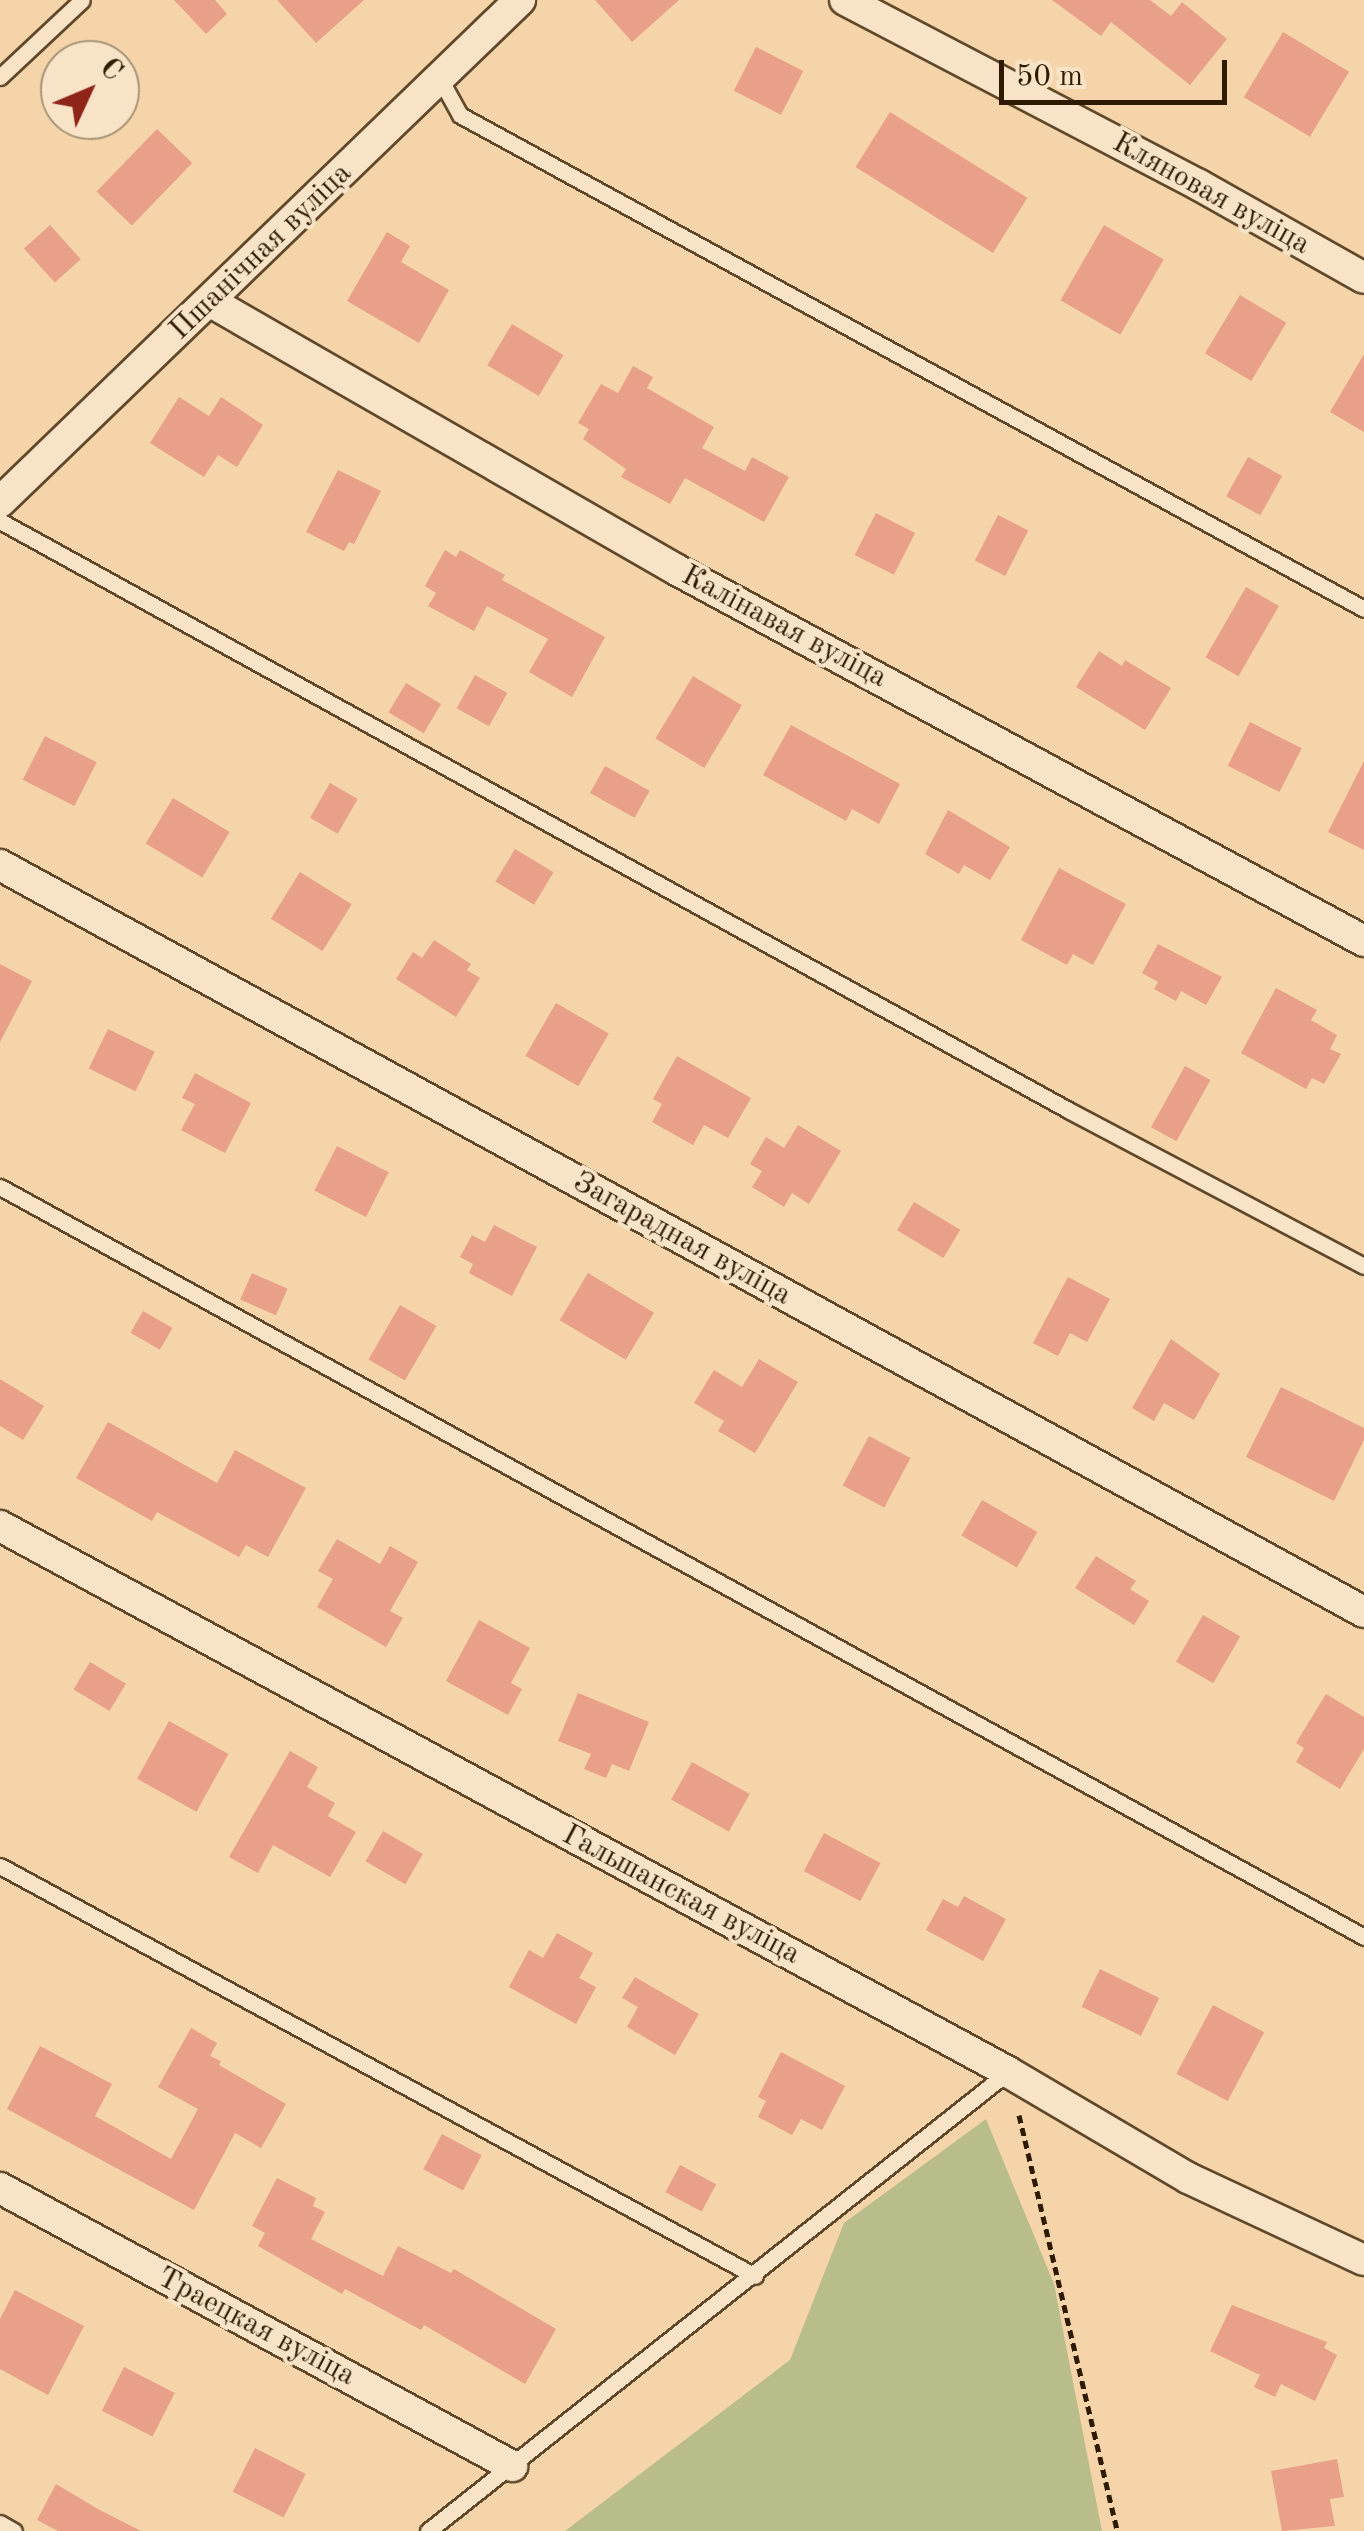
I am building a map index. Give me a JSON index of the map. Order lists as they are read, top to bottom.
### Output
{
  "streets": {
    "street": [
      "Кляновая вуліца",
      "Пшанічная вуліца",
      "Калінавая вуліца",
      "Загарадная вуліца",
      "Гальшанская вуліца",
      "Траецкая вуліца"
    ]
  },
  "crossings": [
    ["Пшанічная вуліца", "Калінавая вуліца"]
  ],
  "scale_bar": "50 m",
  "north": "top right"
}
